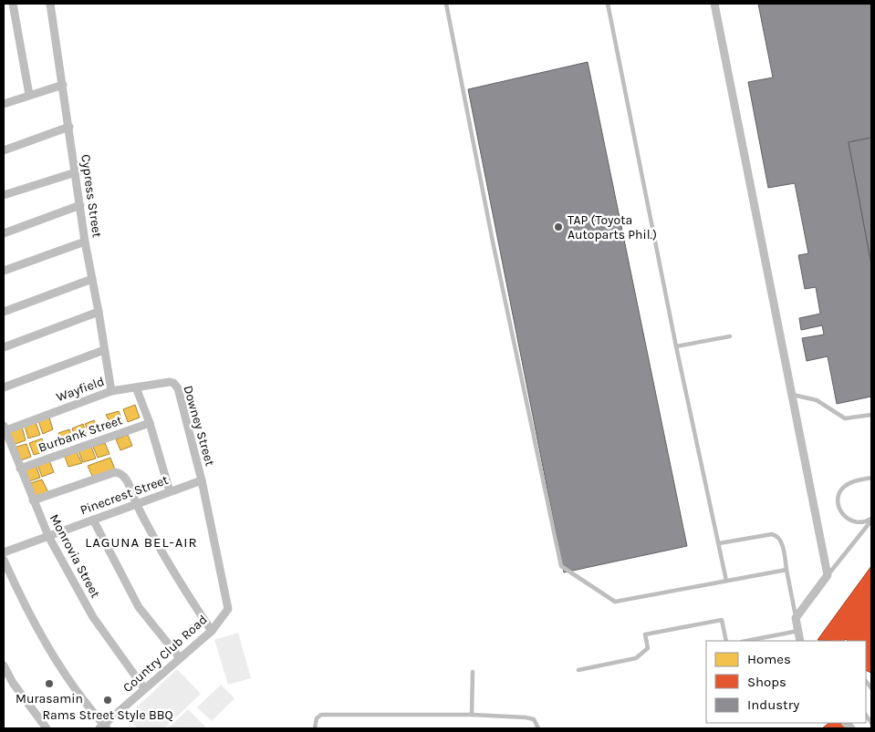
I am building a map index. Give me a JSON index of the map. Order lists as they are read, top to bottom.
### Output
{
  "streets": {
    "street": [
      "Cypress Street",
      "Wayfield",
      "Downey Street",
      "Burbank Street",
      "Pinecrest Street",
      "Monrovia Street",
      "Country Club Road"
    ]
  },
  "crossings": [
    ["Cypress Street", "Wayfield"],
    ["Wayfield", "Downey Street"],
    ["Wayfield", "Monrovia Street"],
    ["Downey Street", "Pinecrest Street"],
    ["Downey Street", "Country Club Road"],
    ["Burbank Street", "Monrovia Street"],
    ["Pinecrest Street", "Monrovia Street"],
    ["Pinecrest Street", "Country Club Road"],
    ["Monrovia Street", "Country Club Road"]
  ],
  "districts": ["LAGUNA BEL-AIR"],
  "places": ["TAP (Toyota Autoparts Phil.)", "Murasamin", "Rams Street Style BBQ"],
  "legend": ["Homes", "Shops", "Industry"]
}
